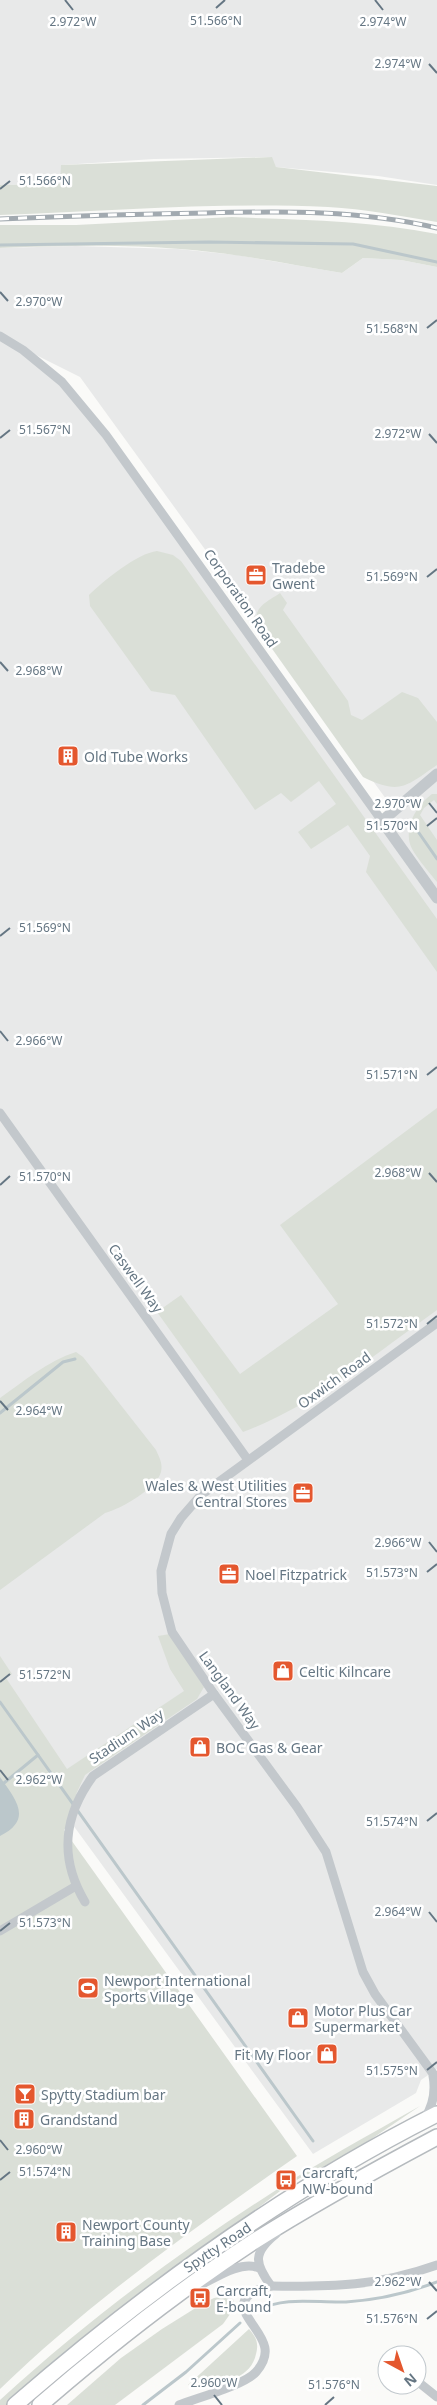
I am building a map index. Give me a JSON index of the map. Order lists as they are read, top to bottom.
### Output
{
  "streets": {
    "main road": ["Spytty Road"],
    "street": [
      "Corporation Road",
      "Caswell Way",
      "Oxwich Road",
      "Langland Way",
      "Stadium Way"
    ]
  },
  "crossings": [
    ["Caswell Way", "Oxwich Road"],
    ["Caswell Way", "Langland Way"],
    ["Oxwich Road", "Langland Way"],
    ["Langland Way", "Stadium Way"],
    ["Langland Way", "Spytty Road"]
  ],
  "places": {
    "office": ["Tradebe Gwent", "Wales & West Utilities Central Stores", "Noel Fitzpatrick"],
    "building": ["Old Tube Works", "Grandstand", "Newport County Training Base"],
    "shop": [
      "Celtic Kilncare",
      "BOC Gas & Gear",
      "Motor Plus Car Supermarket",
      "Fit My Floor"
    ],
    "sports": ["Newport International Sports Village"],
    "bar": ["Spytty Stadium bar"],
    "bus stop": ["Carcraft, NW-bound", "Carcraft, E-bound"]
  },
  "north": "bottom right",
  "coordinates": [
    "51.566°N",
    "2.972°W",
    "2.974°W",
    "2.970°W",
    "51.568°N",
    "51.567°N",
    "51.569°N",
    "2.968°W",
    "51.570°N",
    "2.966°W",
    "51.571°N",
    "51.572°N",
    "2.964°W",
    "51.573°N",
    "2.962°W",
    "51.574°N",
    "51.575°N",
    "2.960°W",
    "51.576°N"
  ]
}
